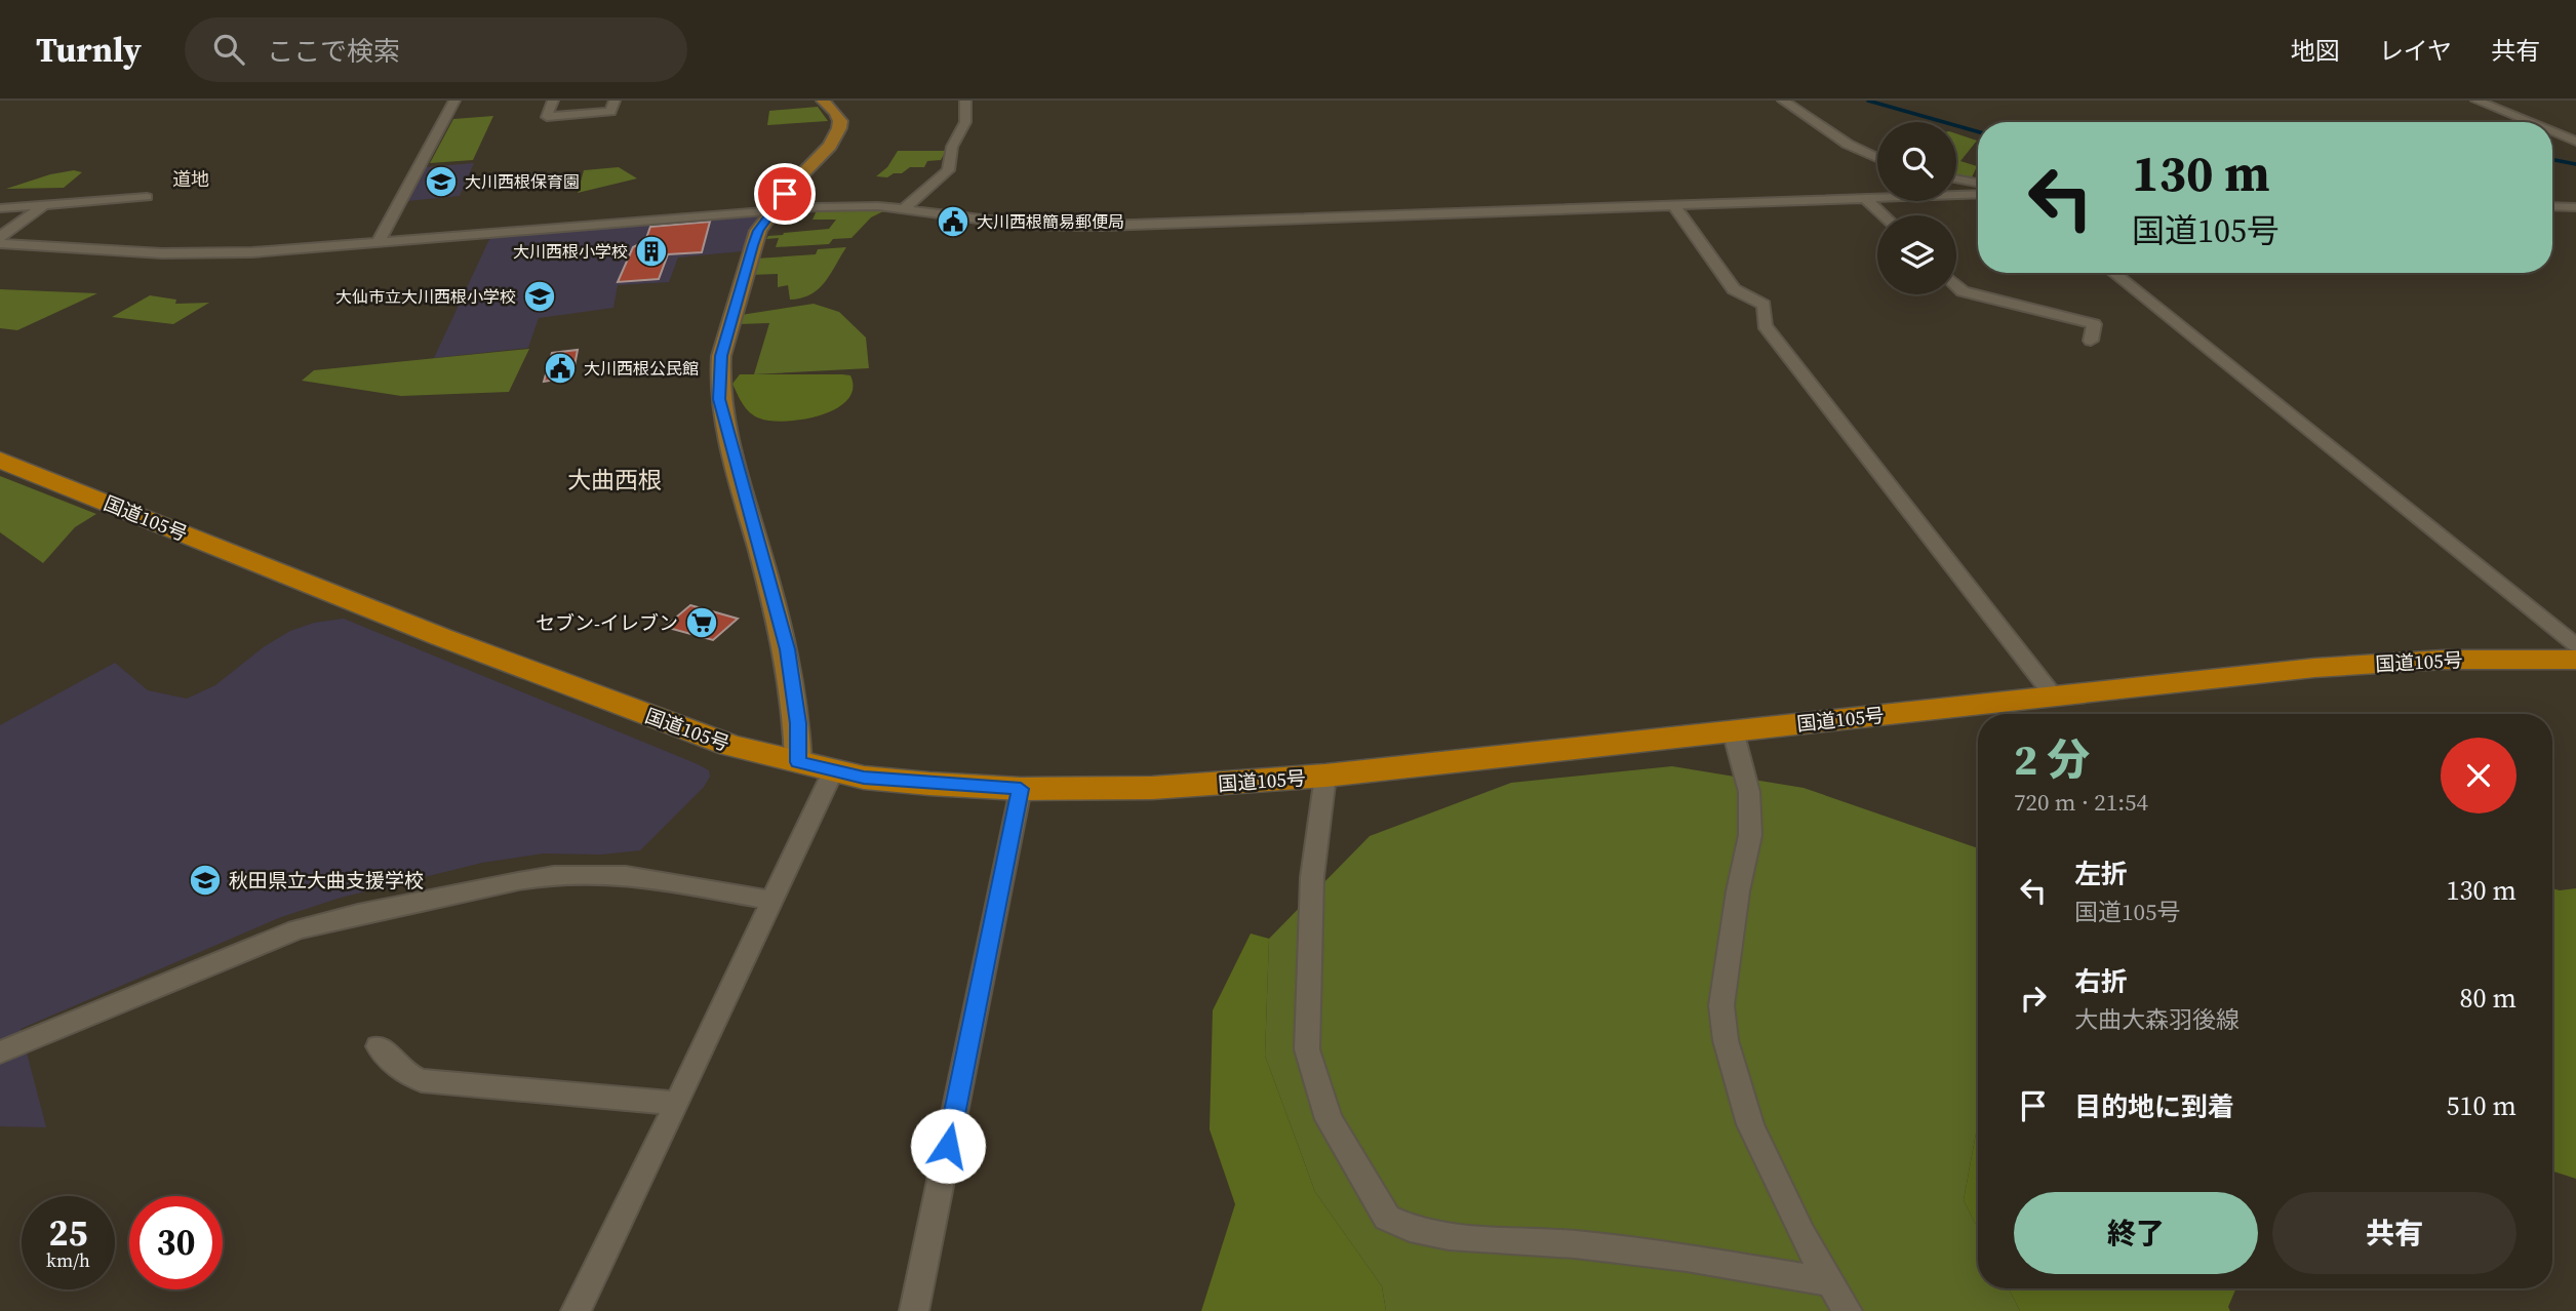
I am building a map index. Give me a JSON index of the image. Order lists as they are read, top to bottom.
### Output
{
  "streets": {
    "highway": ["国道105号"]
  },
  "districts": ["道地", "大曲西根"],
  "places": {
    "school or university": ["大川西根保育園", "大仙市立大川西根小学校", "秋田県立大曲支援学校"],
    "public building": ["大川西根簡易郵便局", "大川西根公民館"],
    "building": ["大川西根小学校"],
    "supermarket": ["セブン-イレブン"]
  },
  "page": {
    "header": "Turnly",
    "search": "ここで検索",
    "nav": ["地図", "レイヤ", "共有"],
    "turn": ["130 m", "国道105号"],
    "heading": ["2 分", "720 m · 21:54"],
    "list": [
      {
        "name": "左折",
        "note": "国道105号",
        "value": "130 m"
      },
      {
        "name": "右折",
        "note": "大曲大森羽後線",
        "value": "80 m"
      },
      {
        "name": "目的地に到着",
        "value": "510 m"
      }
    ],
    "buttons": ["終了", "共有"],
    "speed": "25 km/h",
    "limit": "30"
  }
}
